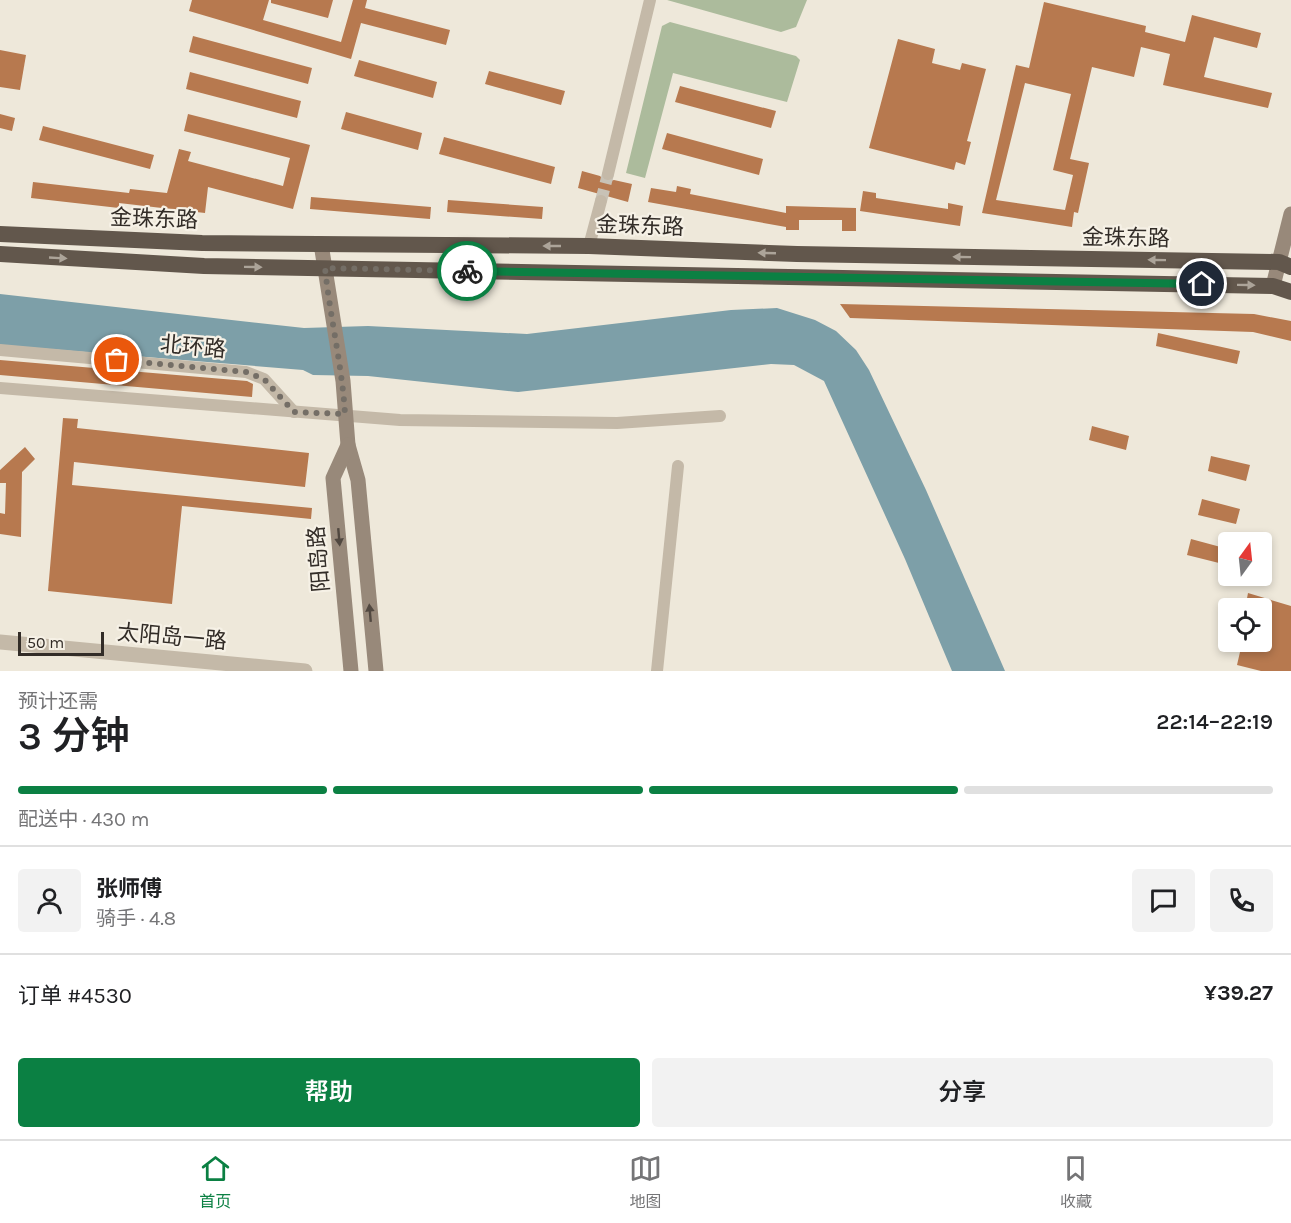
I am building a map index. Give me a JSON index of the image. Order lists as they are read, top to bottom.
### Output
{
  "streets": {
    "highway": ["金珠东路"],
    "main road": ["阳岛路"],
    "street": ["北环路", "太阳岛一路"]
  },
  "crossings": [
    ["金珠东路", "阳岛路"]
  ],
  "scale_bar": "50 m",
  "north": "top",
  "page": {
    "scale": "50 m",
    "heading": ["3 分钟", "预计还需", "22:14–22:19"],
    "panel": [
      "张师傅",
      "骑手 · 4.8",
      "订单 #4530",
      "¥39.27"
    ],
    "bar": "配送中 · 430 m",
    "buttons": ["帮助", "分享"],
    "tabs": ["首页", "地图", "收藏"]
  }
}
